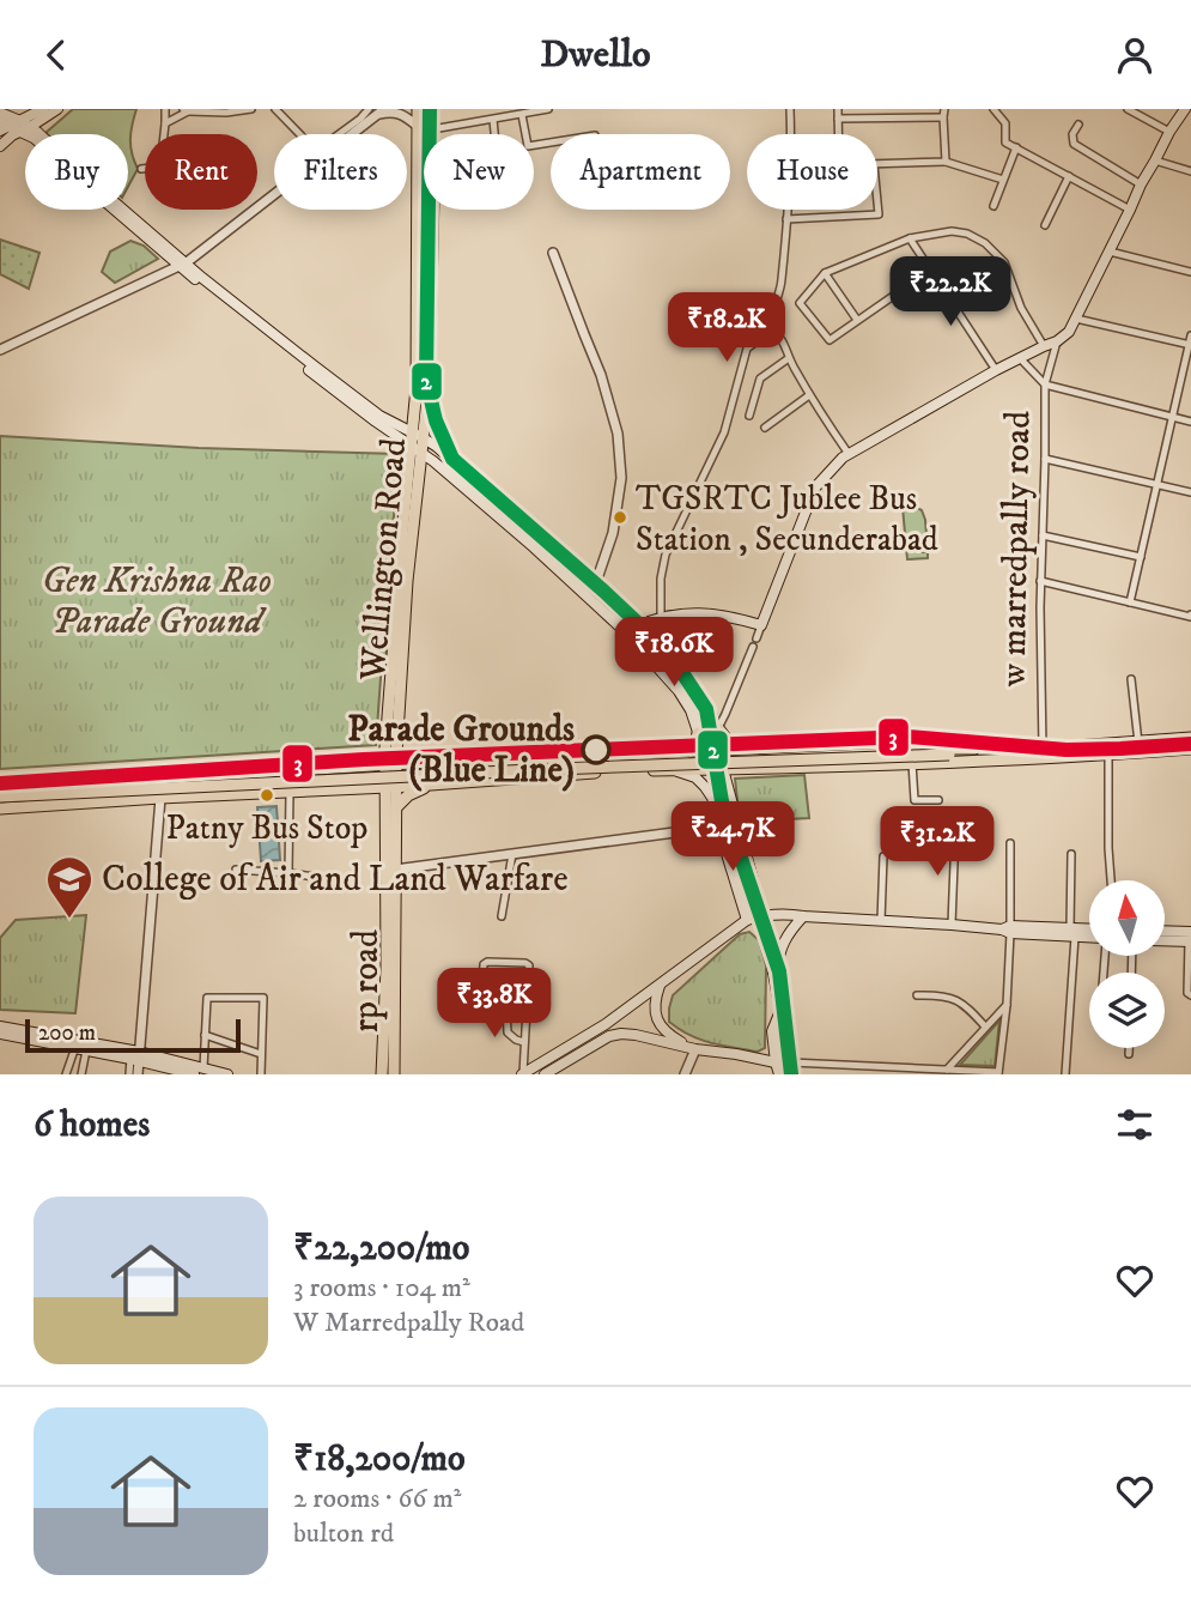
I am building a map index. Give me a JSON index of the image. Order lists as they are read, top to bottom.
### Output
{
  "streets": {
    "main road": ["w marredpally road", "Wellington Road", "rp road"]
  },
  "parks": ["Gen Krishna Rao Parade Ground"],
  "places": {
    "other": ["TGSRTC Jublee Bus Station , Secunderabad", "Parade Grounds (Blue Line)", "Patny Bus Stop"],
    "school or university": ["College of Air and Land Warfare"]
  },
  "lines": ["metro line 2", "metro line 3"],
  "scale_bar": "200 m",
  "north": "top",
  "page": {
    "header": "Dwello",
    "chip": [
      "Buy",
      "Rent",
      "Filters",
      "New",
      "Apartment",
      "House"
    ],
    "price": [
      "₹22.2K",
      "₹18.2K",
      "₹18.6K",
      "₹24.7K",
      "₹31.2K",
      "₹33.8K"
    ],
    "scale": "200 m",
    "heading": "6 homes",
    "list": [
      {
        "name": "₹22,200/mo",
        "note": "3 rooms · 104 m² · W Marredpally Road"
      },
      {
        "name": "₹18,200/mo",
        "note": "2 rooms · 66 m² · bulton rd"
      }
    ]
  }
}
